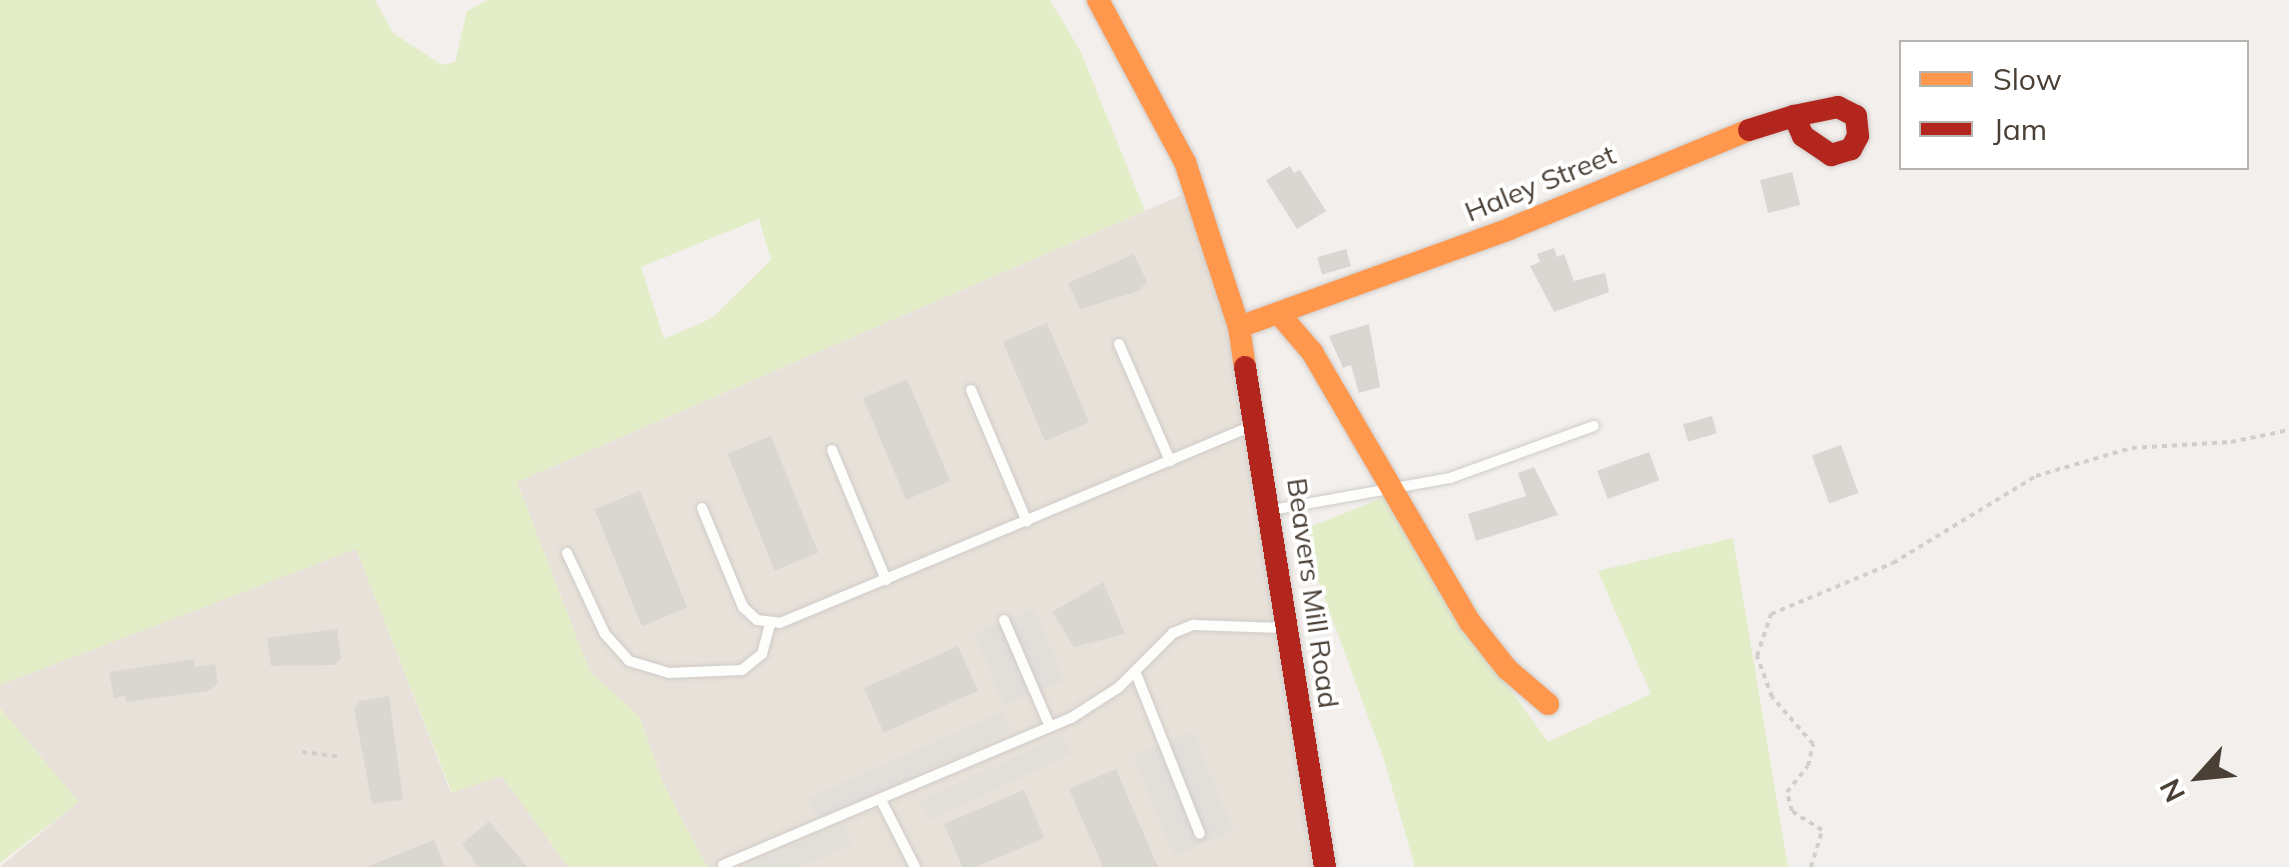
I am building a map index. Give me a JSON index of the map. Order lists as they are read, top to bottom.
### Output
{
  "streets": {
    "street": ["Haley Street", "Beavers Mill Road"]
  },
  "legend": ["Slow", "Jam"],
  "north": "bottom left"
}
